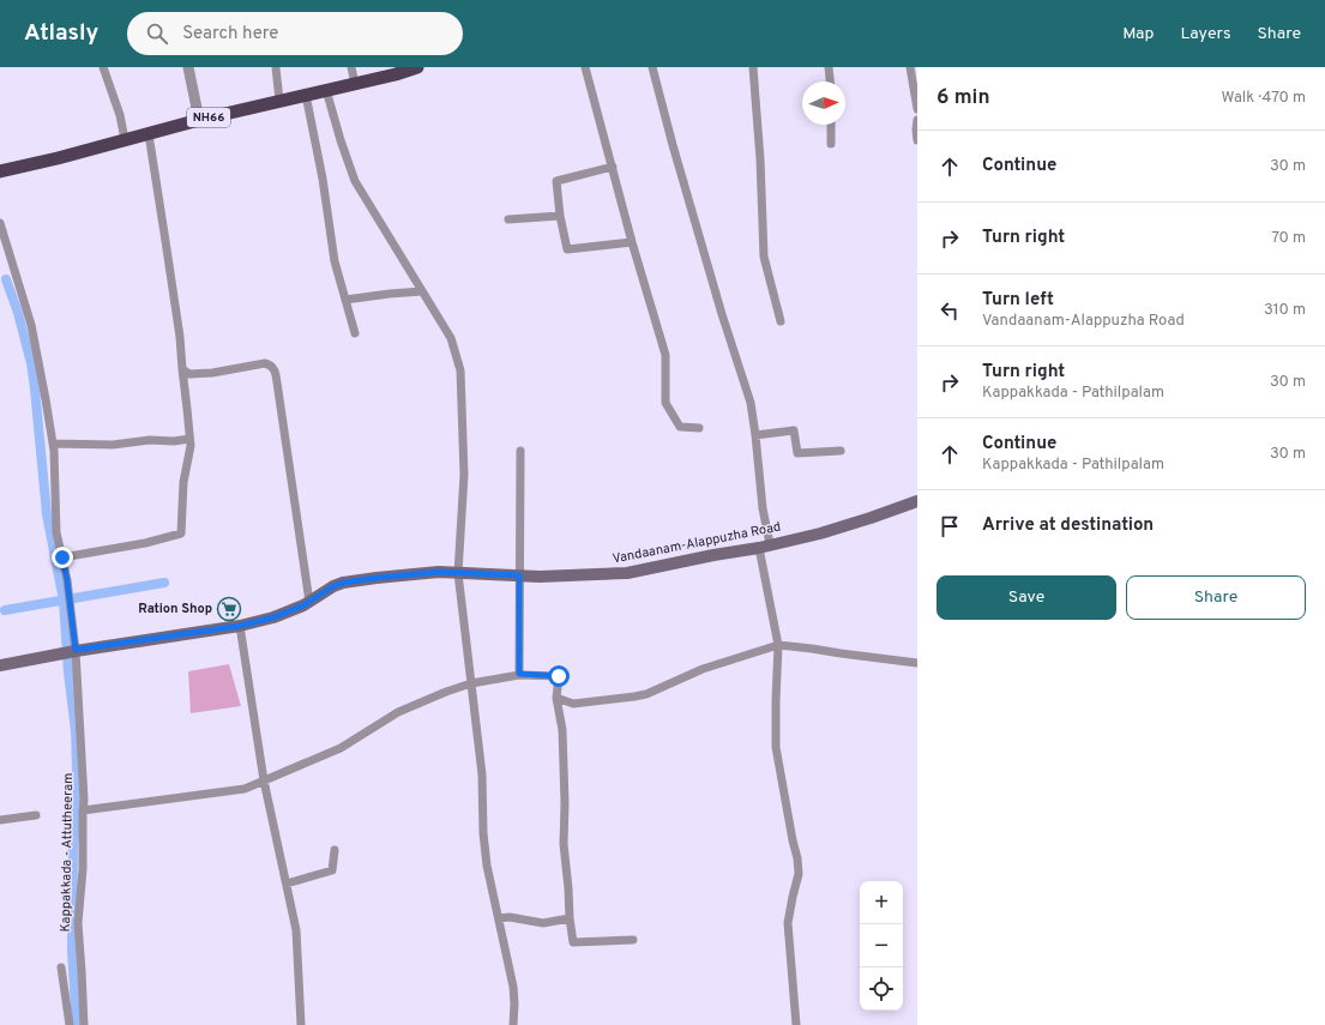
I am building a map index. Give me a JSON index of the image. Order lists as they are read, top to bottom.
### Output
{
  "streets": {
    "highway": ["NH66"],
    "main road": ["Vandaanam-Alappuzha Road"],
    "street": ["Kappakkada - Attutheeram"]
  },
  "crossings": [
    ["Vandaanam-Alappuzha Road", "Kappakkada - Attutheeram"]
  ],
  "places": {
    "supermarket": ["Ration Shop"]
  },
  "north": "right",
  "page": {
    "header": "Atlasly",
    "search": "Search here",
    "nav": ["Map", "Layers", "Share"],
    "heading": ["6 min", "Walk · 470 m"],
    "list": [
      ["Continue", "30 m"],
      ["Turn right", "70 m"],
      ["Turn left", "Vandaanam-Alappuzha Road", "310 m"],
      ["Turn right", "Kappakkada - Pathilpalam", "30 m"],
      ["Continue", "Kappakkada - Pathilpalam", "30 m"],
      "Arrive at destination"
    ],
    "buttons": ["Save", "Share"],
    "map_buttons": ["+", "−"]
  }
}
